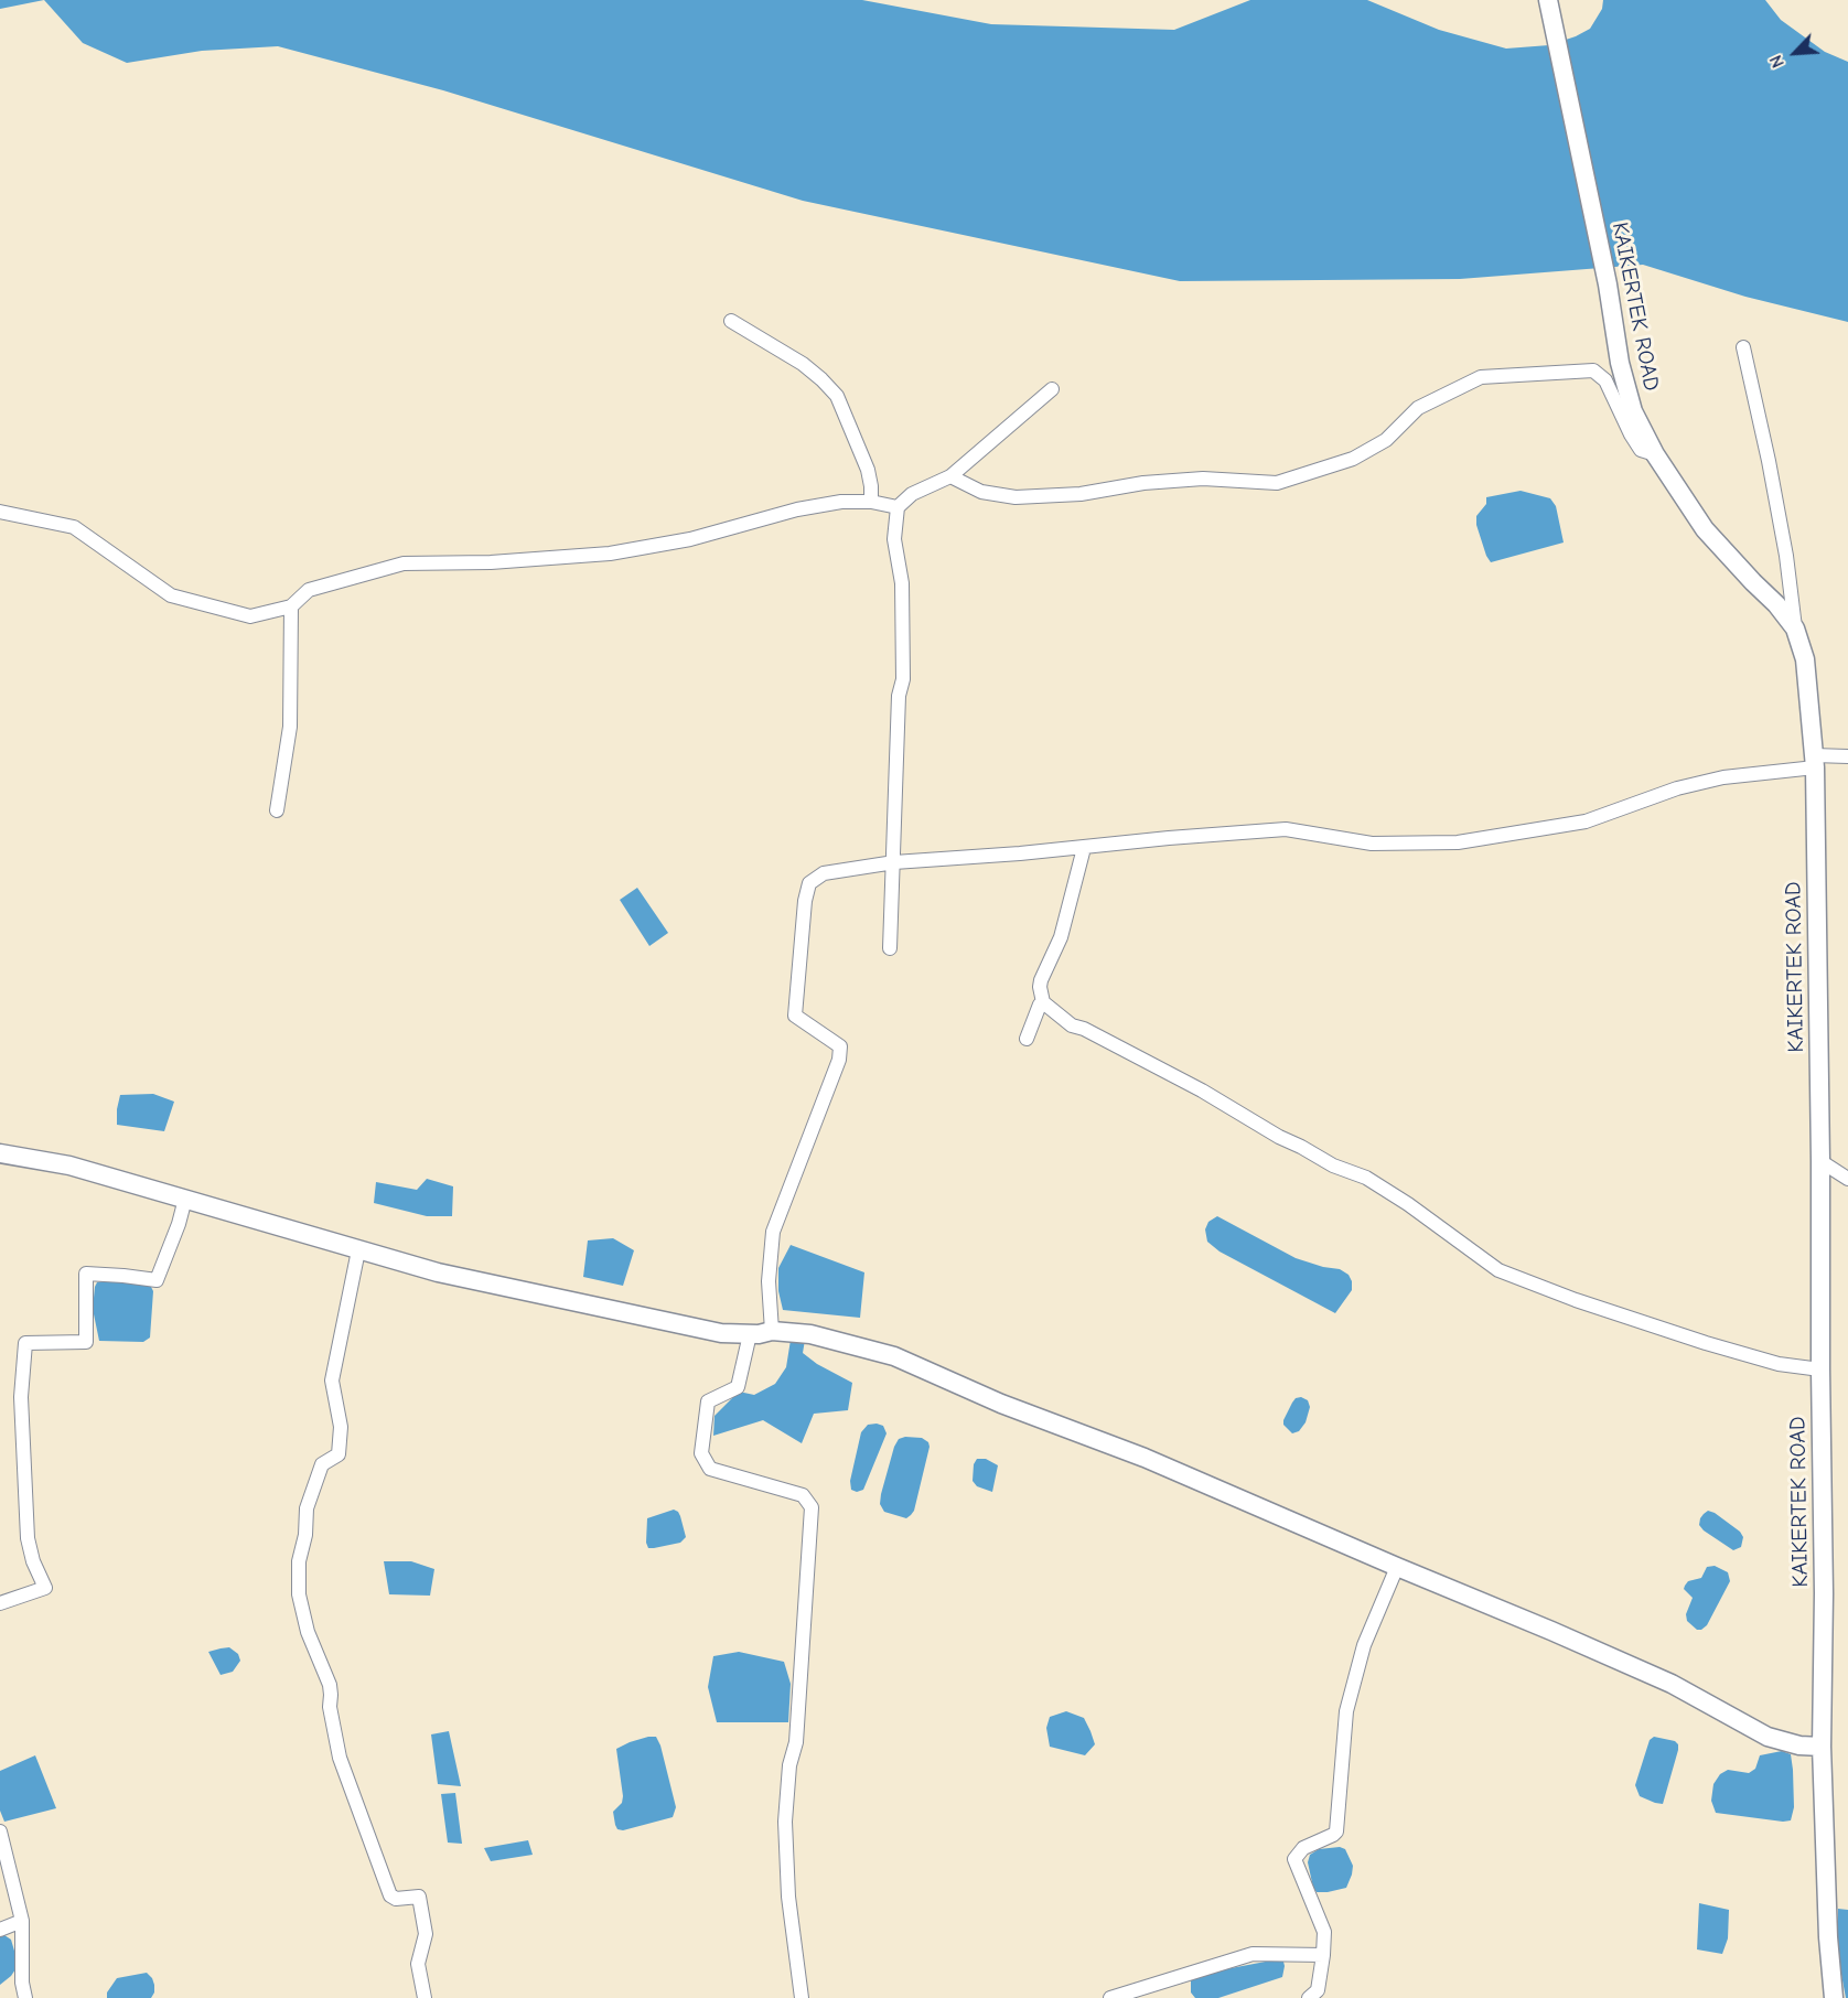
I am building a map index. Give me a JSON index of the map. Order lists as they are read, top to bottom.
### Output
{
  "streets": {
    "main road": ["KAIKERTEK ROAD"]
  },
  "north": "bottom left"
}
